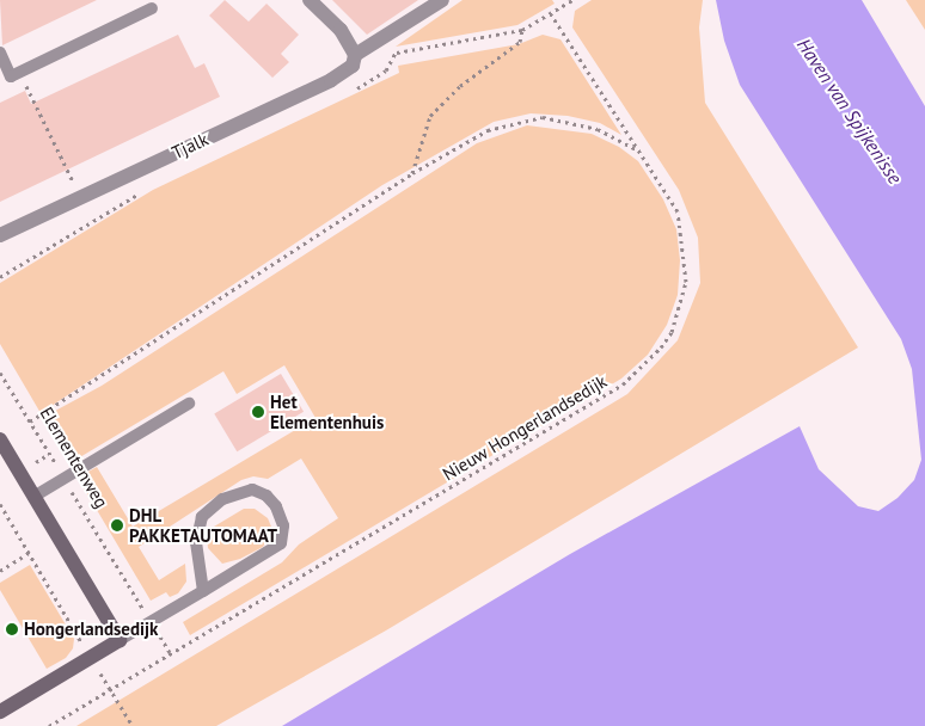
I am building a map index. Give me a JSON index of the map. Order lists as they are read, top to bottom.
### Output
{
  "streets": {
    "street": ["Tjalk"],
    "path": ["Nieuw Hongerlandsedijk", "Elementenweg"]
  },
  "crossings": [
    ["Nieuw Hongerlandsedijk", "Elementenweg"]
  ],
  "water": ["Haven van Spijkenisse"],
  "places": ["Het Elementenhuis", "DHL PAKKETAUTOMAAT", "Hongerlandsedijk"]
}
